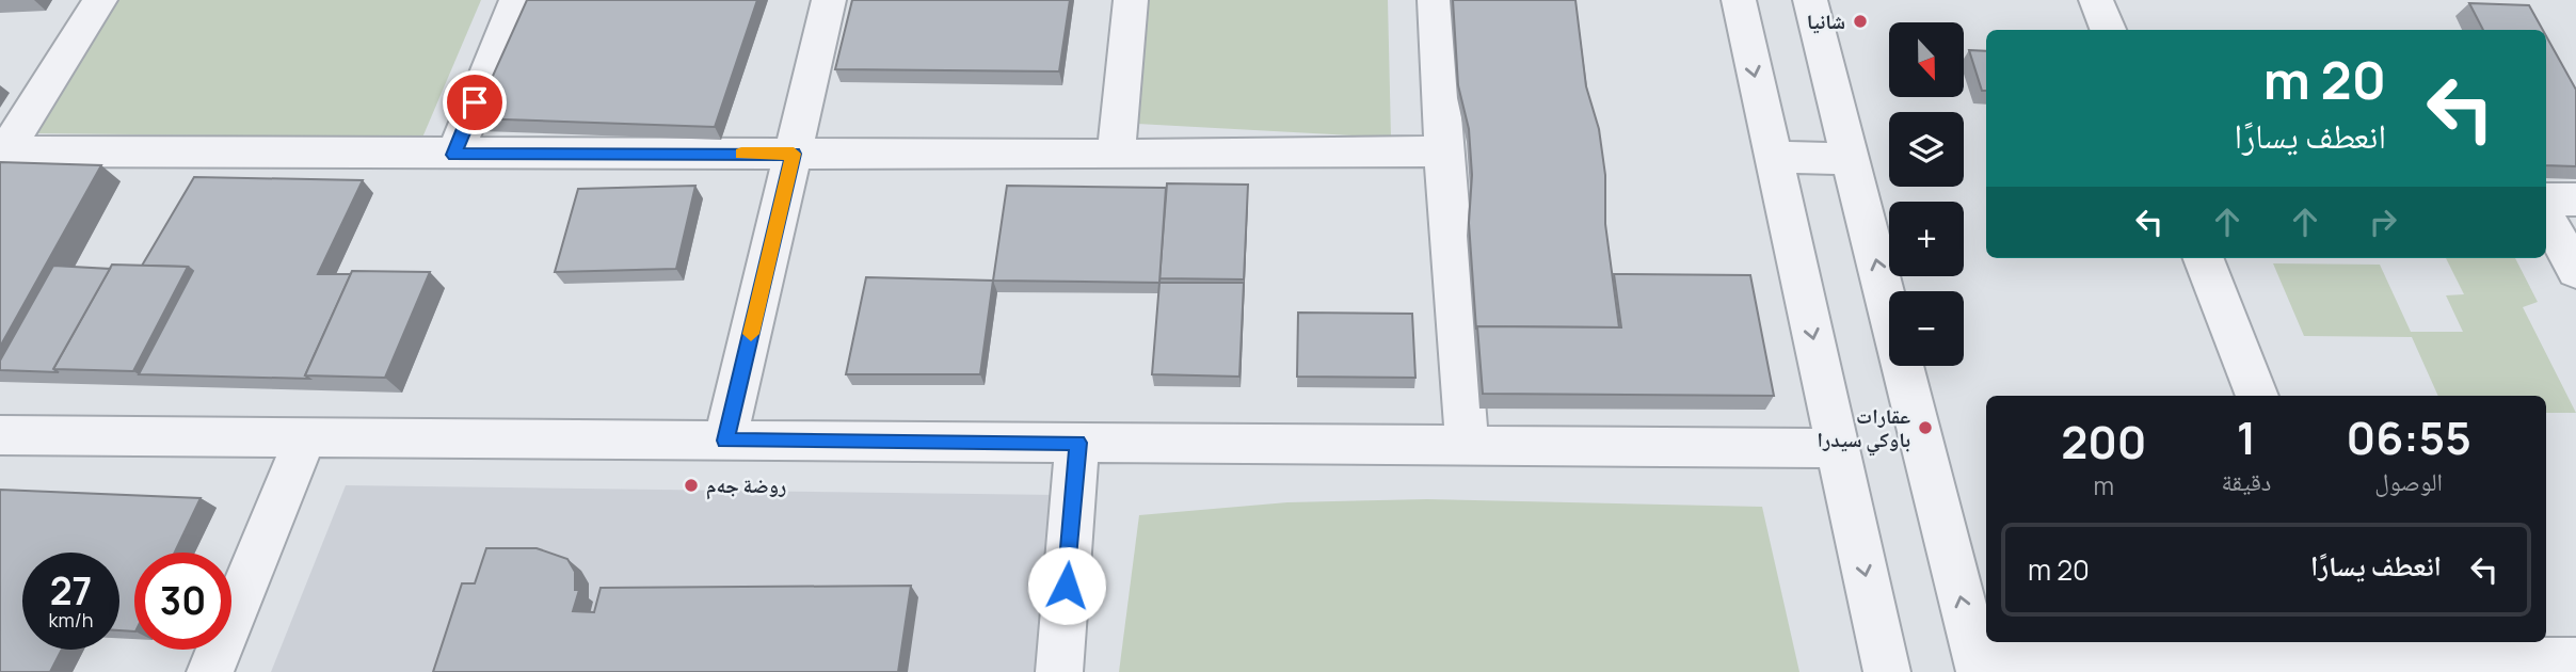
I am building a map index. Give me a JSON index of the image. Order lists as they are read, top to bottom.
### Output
{
  "places": ["شانيا", "عقارات باوكي سيدرا", "روضة جەم"],
  "north": "bottom",
  "page": {
    "map_buttons": ["+", "−"],
    "turn": ["20 m", "انعطف يسارًا"],
    "eta": [
      "06:55",
      "الوصول",
      "1",
      "دقيقة",
      "200",
      "m"
    ],
    "list": [
      {
        "name": "انعطف يسارًا",
        "value": "20 m"
      }
    ],
    "speed": "27 km/h",
    "limit": "30"
  }
}
